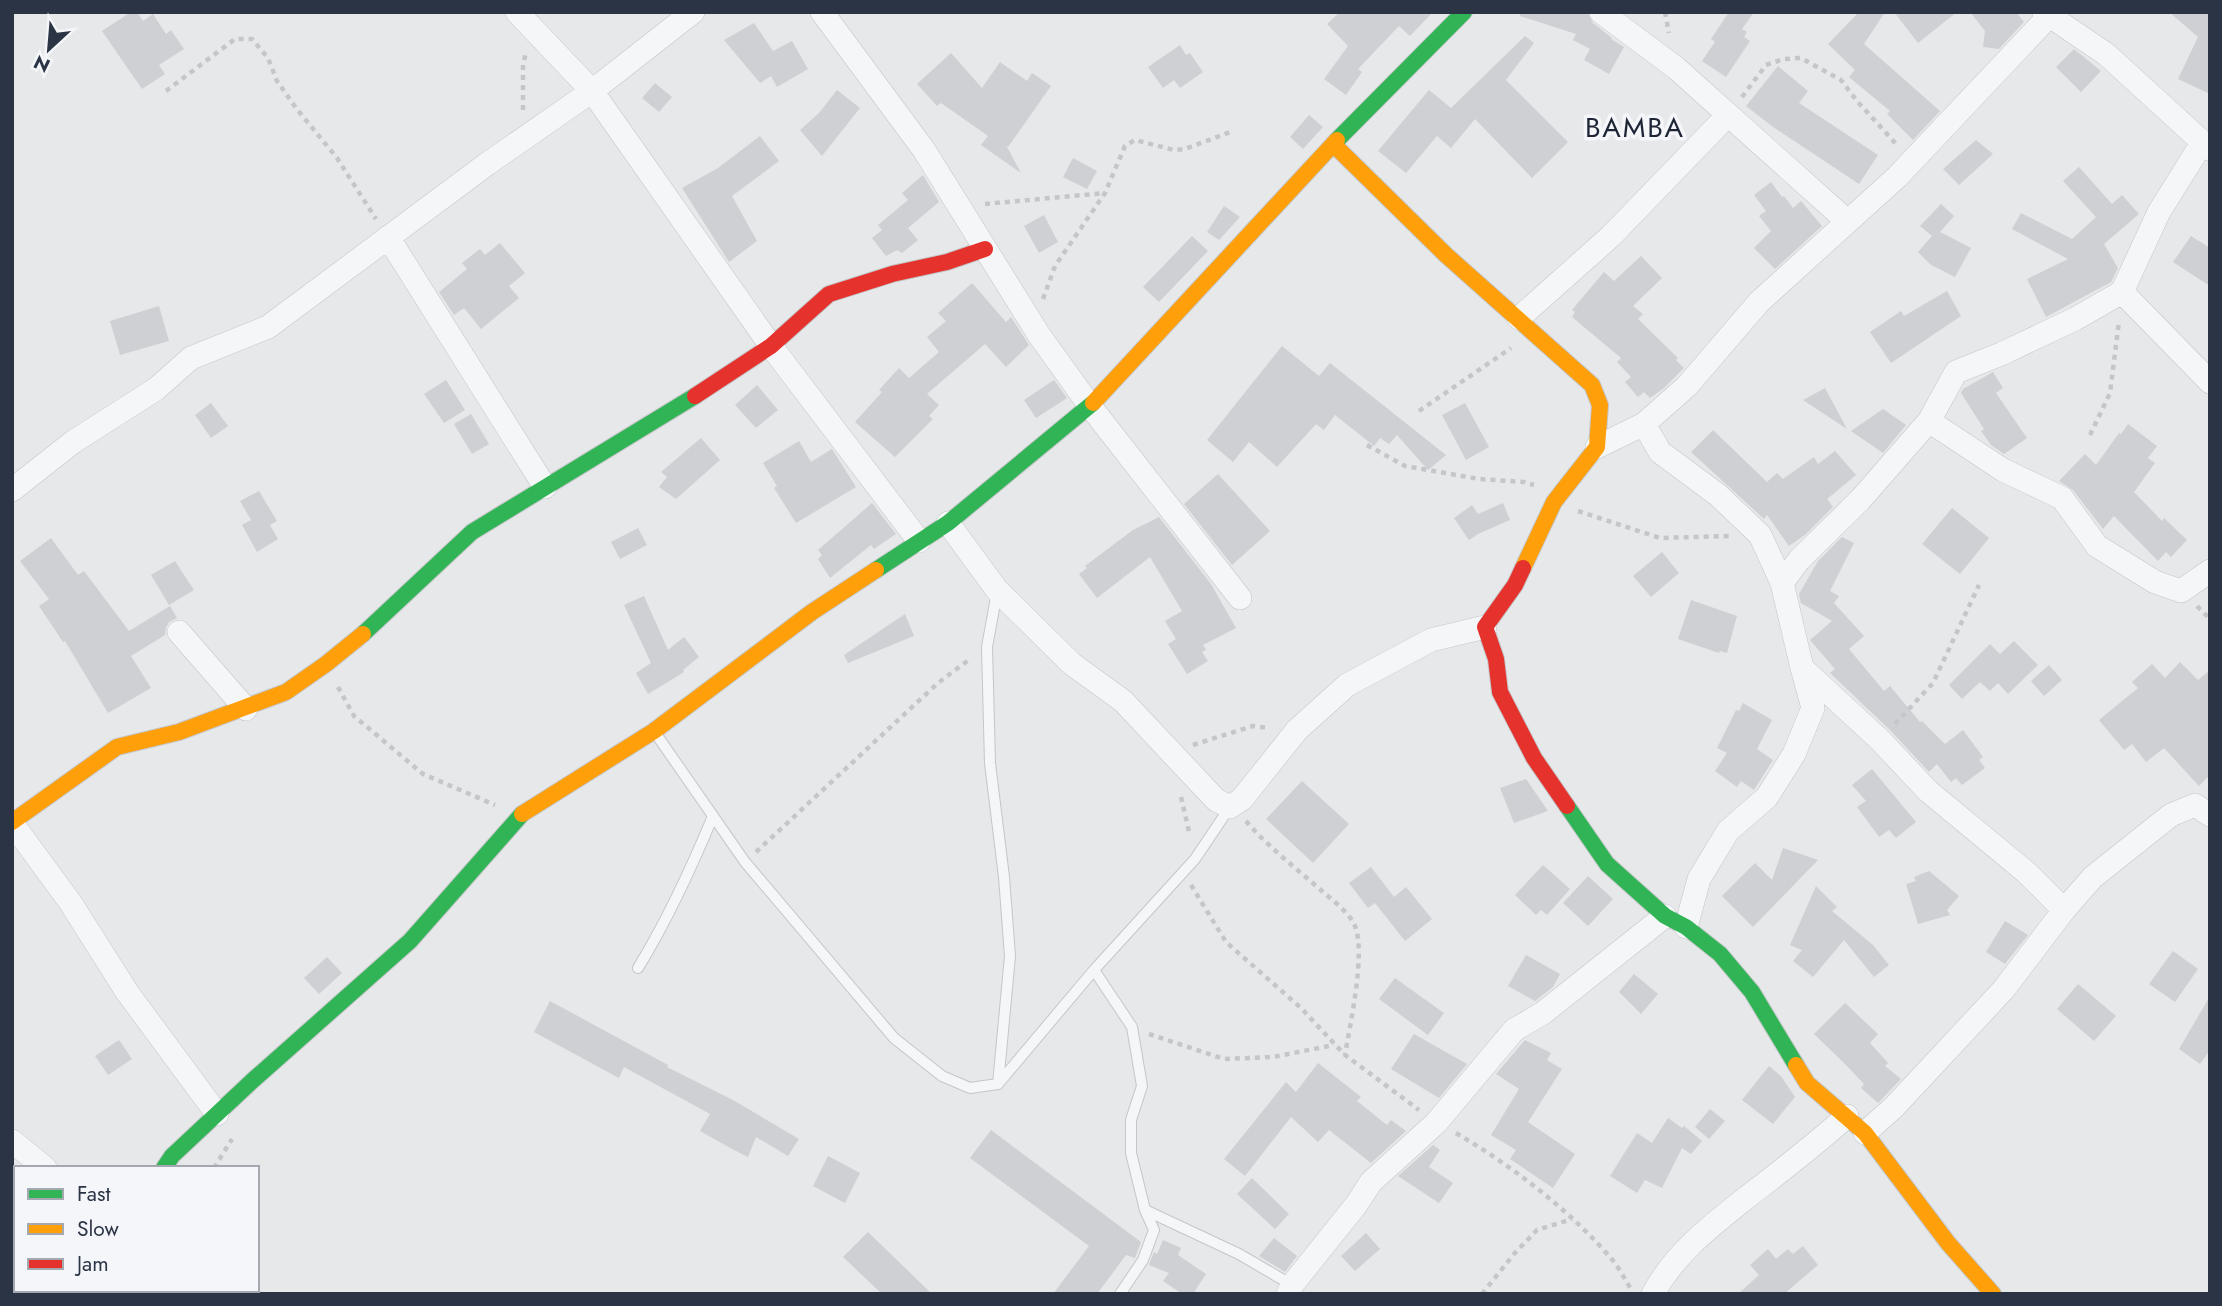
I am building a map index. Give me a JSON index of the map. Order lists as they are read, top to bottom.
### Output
{
  "districts": ["BAMBA"],
  "legend": ["Fast", "Slow", "Jam"],
  "north": "bottom left"
}
